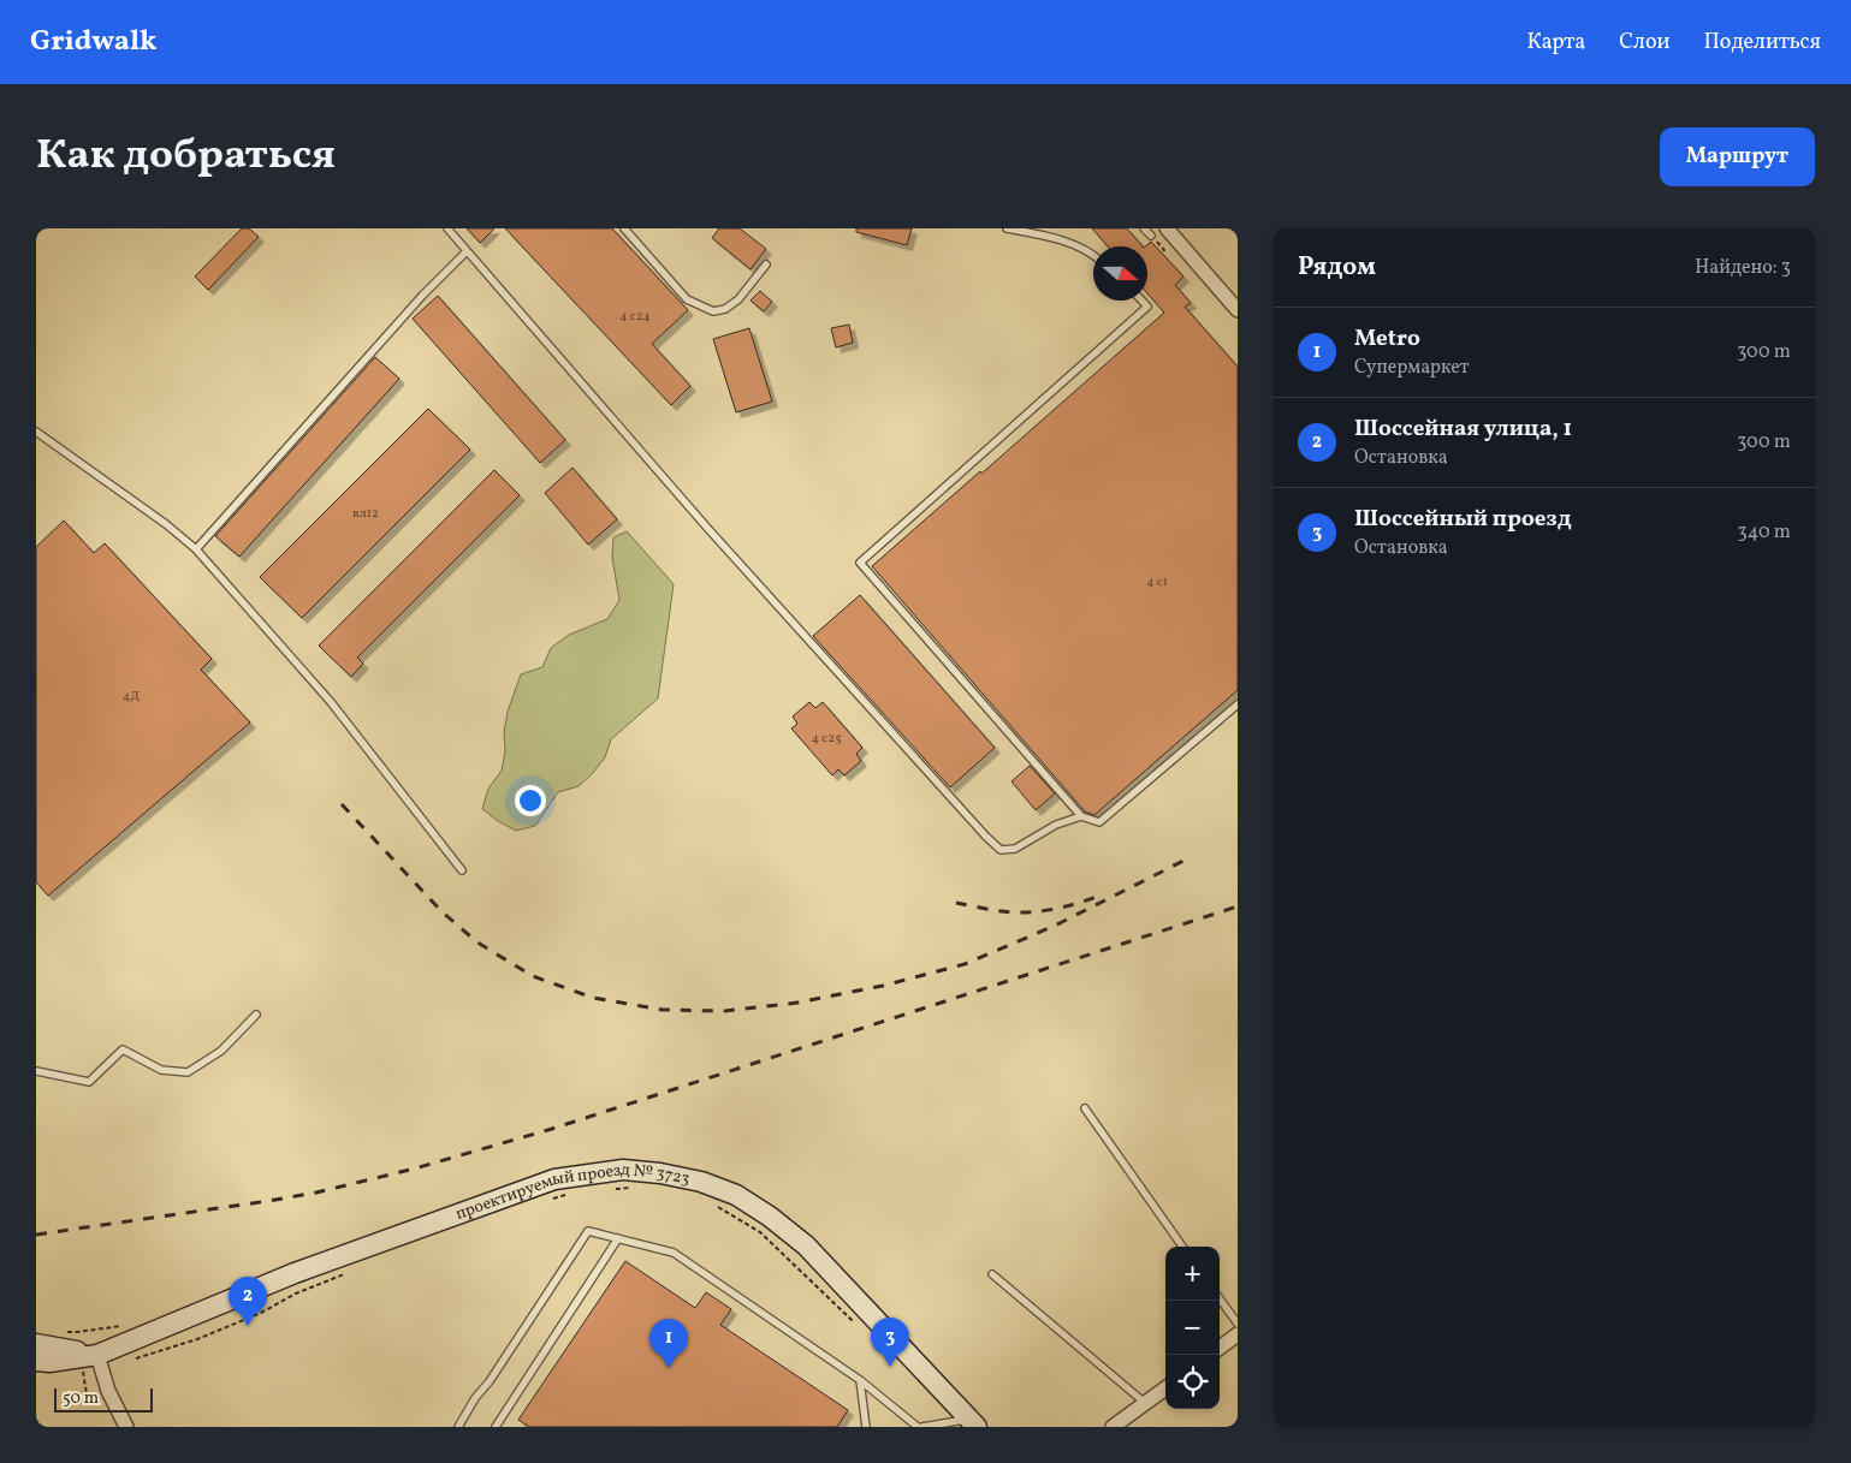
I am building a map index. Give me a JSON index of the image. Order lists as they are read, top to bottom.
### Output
{
  "streets": {
    "main road": ["проектируемый проезд № 3723"]
  },
  "house_numbers": [
    "4 с24",
    "вл12",
    "4 с1",
    "4Д",
    "4 с25"
  ],
  "scale_bar": "50 m",
  "north": "right",
  "page": {
    "header": "Gridwalk",
    "nav": ["Карта", "Слои", "Поделиться"],
    "title": "Как добраться",
    "buttons": "Маршрут",
    "heading": ["Рядом", "Найдено: 3"],
    "list": [
      {
        "mark": "1",
        "name": "Metro",
        "note": "Супермаркет",
        "value": "300 m"
      },
      {
        "mark": "2",
        "name": "Шоссейная улица, 1",
        "note": "Остановка",
        "value": "300 m"
      },
      {
        "mark": "3",
        "name": "Шоссейный проезд",
        "note": "Остановка",
        "value": "340 m"
      }
    ],
    "map_buttons": ["+", "−"],
    "pins": ["2", "3", "1"],
    "scale": "50 m"
  }
}
